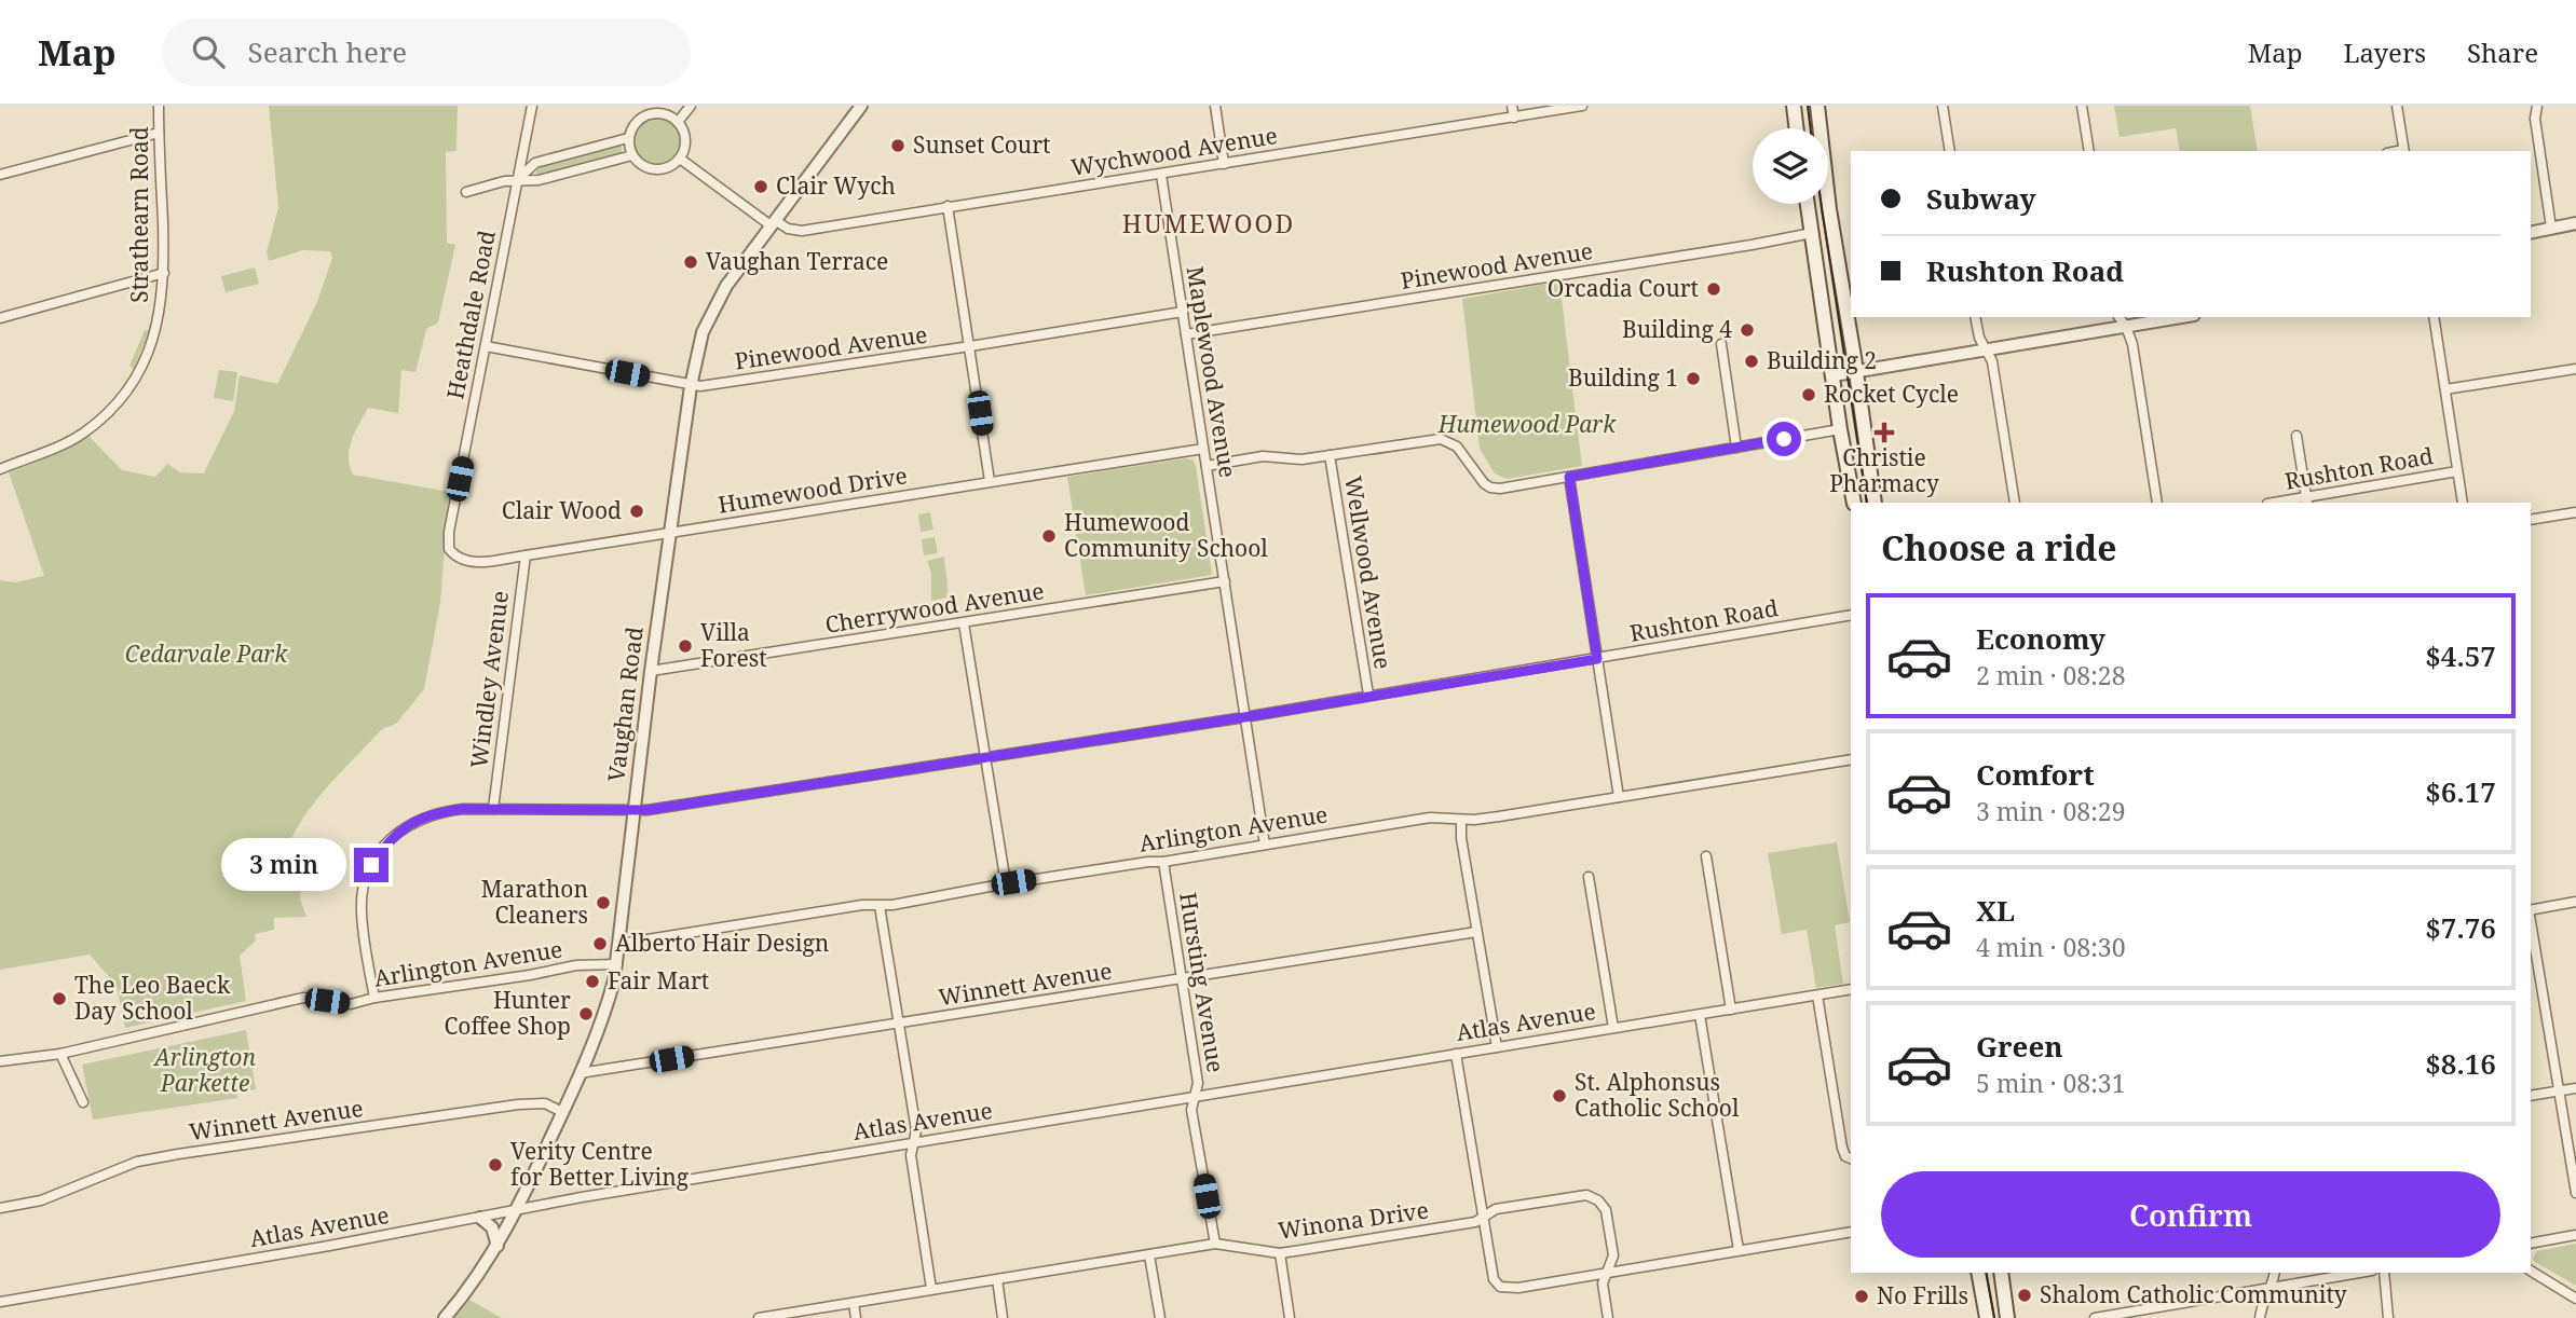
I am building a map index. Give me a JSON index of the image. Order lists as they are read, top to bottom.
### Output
{
  "streets": {
    "street": [
      "Wychwood Avenue",
      "Strathearn Road",
      "Pinewood Avenue",
      "Heathdale Road",
      "Maplewood Avenue",
      "Rushton Road",
      "Humewood Drive",
      "Wellwood Avenue",
      "Cherrywood Avenue",
      "Windley Avenue",
      "Vaughan Road",
      "Arlington Avenue",
      "Hursting Avenue",
      "Winnett Avenue",
      "Atlas Avenue",
      "Winona Drive"
    ]
  },
  "crossings": [
    ["Wychwood Avenue", "Maplewood Avenue"],
    ["Wychwood Avenue", "Vaughan Road"],
    ["Pinewood Avenue", "Heathdale Road"],
    ["Pinewood Avenue", "Maplewood Avenue"],
    ["Pinewood Avenue", "Vaughan Road"],
    ["Heathdale Road", "Humewood Drive"],
    ["Maplewood Avenue", "Rushton Road"],
    ["Maplewood Avenue", "Humewood Drive"],
    ["Maplewood Avenue", "Cherrywood Avenue"],
    ["Maplewood Avenue", "Arlington Avenue"],
    ["Rushton Road", "Wellwood Avenue"],
    ["Rushton Road", "Windley Avenue"],
    ["Rushton Road", "Vaughan Road"],
    ["Rushton Road", "Arlington Avenue"],
    ["Humewood Drive", "Windley Avenue"],
    ["Humewood Drive", "Vaughan Road"],
    ["Cherrywood Avenue", "Vaughan Road"],
    ["Vaughan Road", "Arlington Avenue"],
    ["Vaughan Road", "Winnett Avenue"],
    ["Vaughan Road", "Atlas Avenue"],
    ["Arlington Avenue", "Hursting Avenue"],
    ["Hursting Avenue", "Winnett Avenue"],
    ["Hursting Avenue", "Atlas Avenue"],
    ["Hursting Avenue", "Winona Drive"]
  ],
  "districts": ["HUMEWOOD"],
  "parks": ["Humewood Park", "Cedarvale Park", "Arlington Parkette"],
  "places": {
    "other": [
      "Sunset Court",
      "Clair Wych",
      "Vaughan Terrace",
      "Orcadia Court",
      "Building 4",
      "Building 2",
      "Building 1",
      "Rocket Cycle",
      "Clair Wood",
      "Humewood Community School",
      "Villa Forest",
      "Marathon Cleaners",
      "Alberto Hair Design",
      "Fair Mart",
      "The Leo Baeck Day School",
      "Hunter Coffee Shop",
      "St. Alphonsus Catholic School",
      "Verity Centre for Better Living",
      "Shalom Catholic Community",
      "No Frills"
    ],
    "health": ["Christie Pharmacy"]
  },
  "page": {
    "header": "Map",
    "search": "Search here",
    "nav": ["Map", "Layers", "Share"],
    "banner": ["Subway", "Rushton Road"],
    "heading": "Choose a ride",
    "list": [
      {
        "name": "Economy",
        "note": "2 min · 08:28",
        "value": "$4.57"
      },
      {
        "name": "Comfort",
        "note": "3 min · 08:29",
        "value": "$6.17"
      },
      {
        "name": "XL",
        "note": "4 min · 08:30",
        "value": "$7.76"
      },
      {
        "name": "Green",
        "note": "5 min · 08:31",
        "value": "$8.16"
      }
    ],
    "bubble": "3 min",
    "buttons": "Confirm"
  }
}
